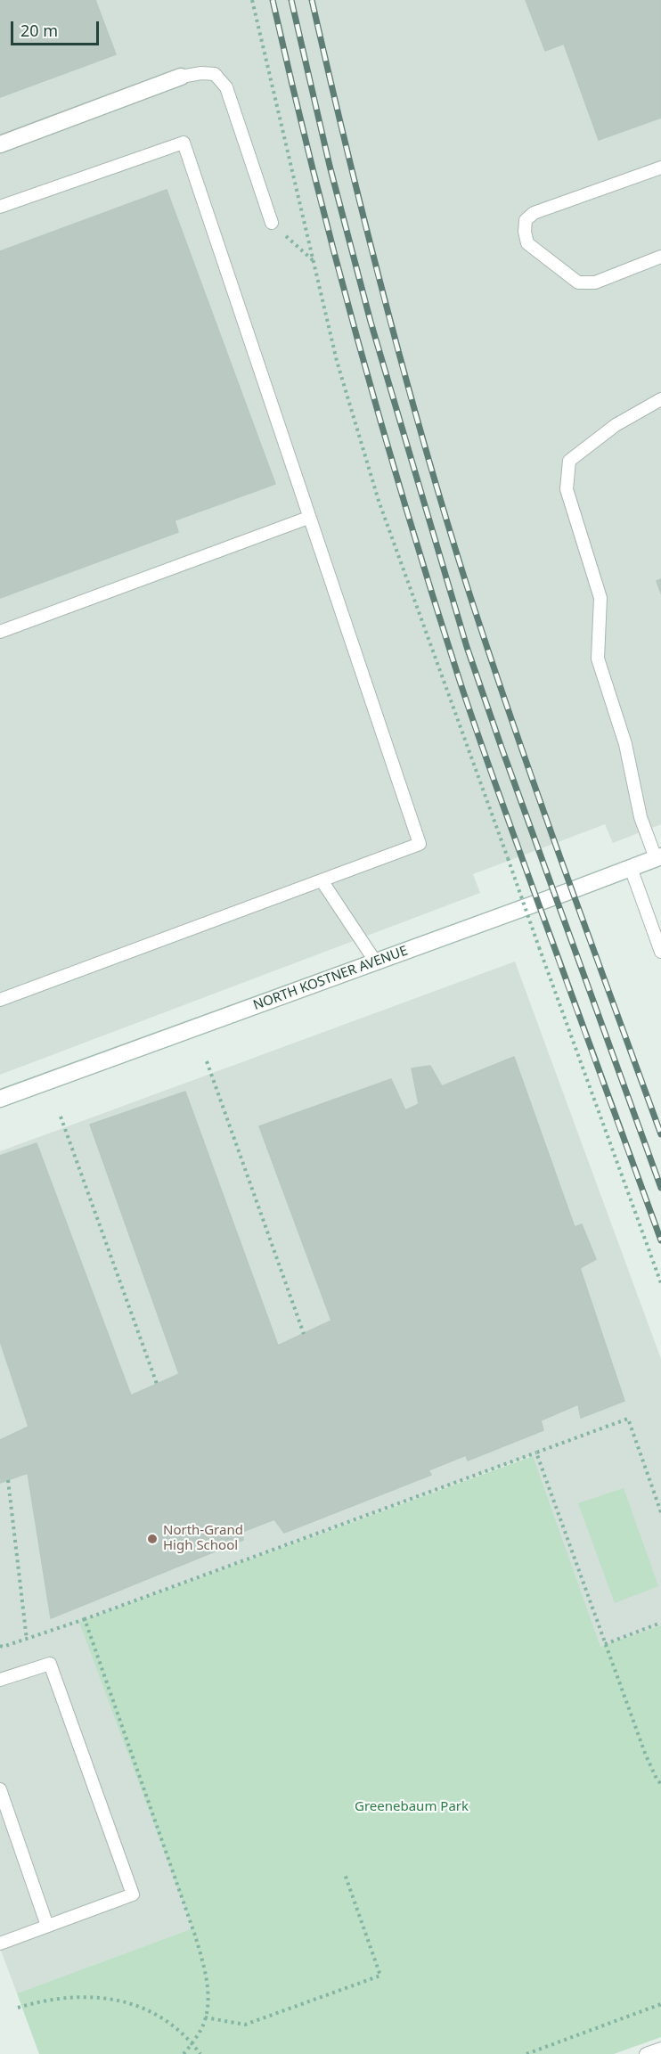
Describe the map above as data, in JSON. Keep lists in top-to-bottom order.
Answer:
{
  "streets": {
    "street": ["NORTH KOSTNER AVENUE"]
  },
  "parks": ["Greenebaum Park"],
  "places": ["North-Grand High School"],
  "scale_bar": "20 m"
}
